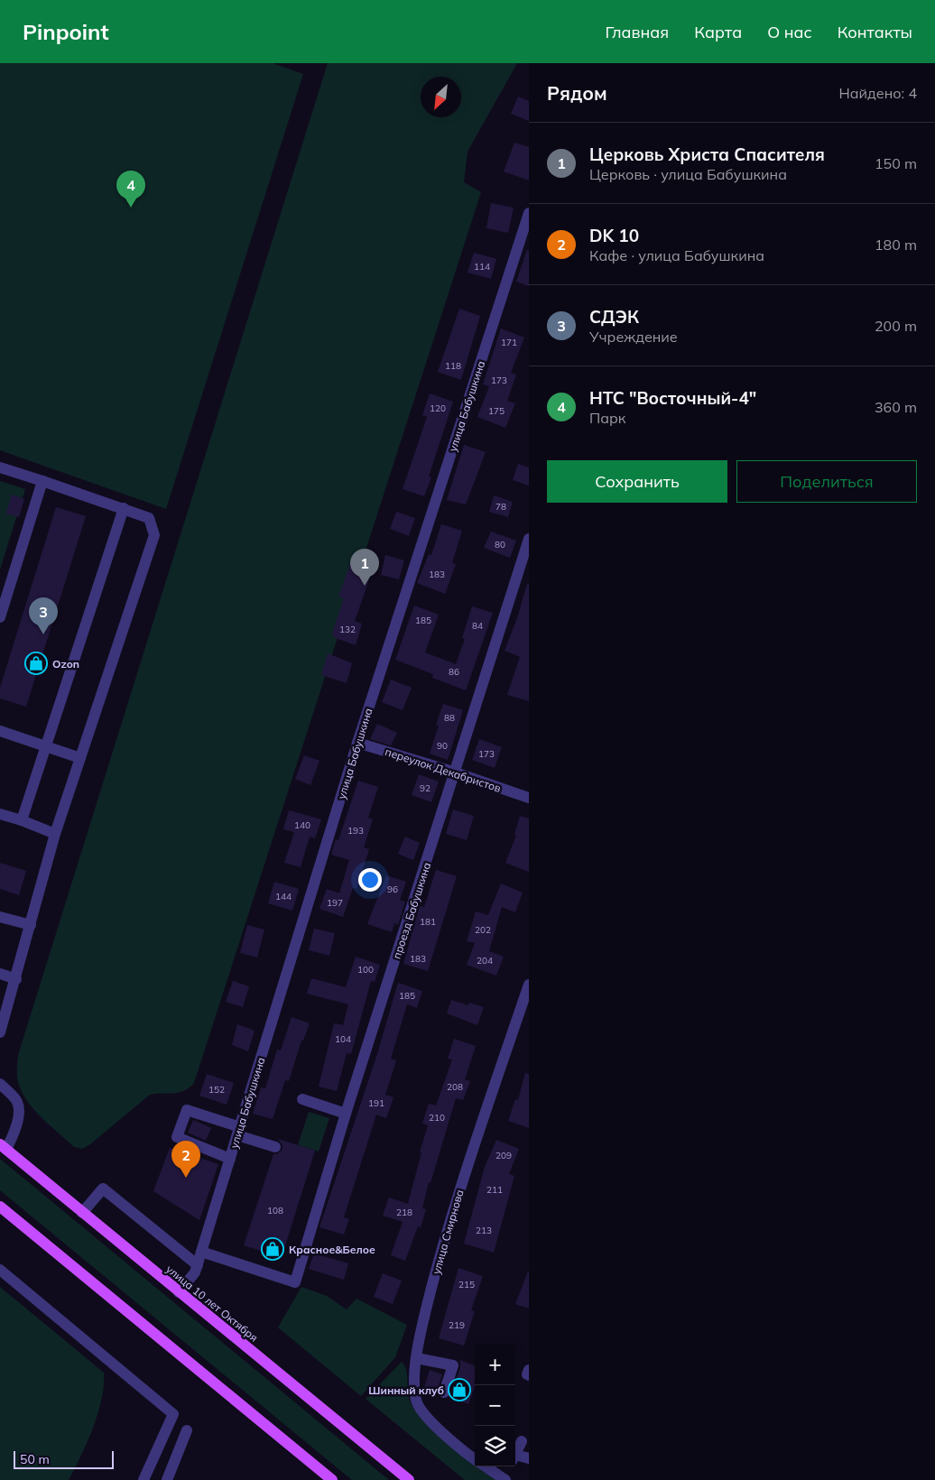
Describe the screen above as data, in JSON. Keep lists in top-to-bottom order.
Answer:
{
  "streets": {
    "main road": ["улица 10 лет Октября"],
    "street": [
      "улица Бабушкина",
      "переулок Декабристов",
      "проезд Бабушкина",
      "улица Смирнова"
    ]
  },
  "crossings": [
    ["улица Бабушкина", "переулок Декабристов"],
    ["улица Бабушкина", "проезд Бабушкина"],
    ["улица Бабушкина", "улица 10 лет Октября"],
    ["переулок Декабристов", "проезд Бабушкина"]
  ],
  "places": {
    "shop": ["Ozon", "Красное&Белое", "Шинный клуб"]
  },
  "house_numbers": [
    "114",
    "171",
    "118",
    "173",
    "120",
    "175",
    "78",
    "80",
    "183",
    "185",
    "84",
    "132",
    "86",
    "88",
    "90",
    "173",
    "92",
    "140",
    "193",
    "96",
    "144",
    "197",
    "181",
    "202",
    "183",
    "204",
    "100",
    "185",
    "104",
    "208",
    "152",
    "191",
    "210",
    "209",
    "211",
    "108",
    "218",
    "213",
    "215",
    "219"
  ],
  "scale_bar": "50 m",
  "north": "bottom left",
  "page": {
    "header": "Pinpoint",
    "nav": [
      "Главная",
      "Карта",
      "О нас",
      "Контакты"
    ],
    "heading": ["Рядом", "Найдено: 4"],
    "list": [
      {
        "mark": "1",
        "name": "Церковь Христа Спасителя",
        "note": "Церковь · улица Бабушкина",
        "value": "150 m"
      },
      {
        "mark": "2",
        "name": "DK 10",
        "note": "Кафе · улица Бабушкина",
        "value": "180 m"
      },
      {
        "mark": "3",
        "name": "СДЭК",
        "note": "Учреждение",
        "value": "200 m"
      },
      {
        "mark": "4",
        "name": "НТС \"Восточный-4\"",
        "note": "Парк",
        "value": "360 m"
      }
    ],
    "pins": [
      "4",
      "1",
      "3",
      "2"
    ],
    "buttons": ["Сохранить", "Поделиться"],
    "map_buttons": ["+", "−"],
    "scale": "50 m"
  }
}
